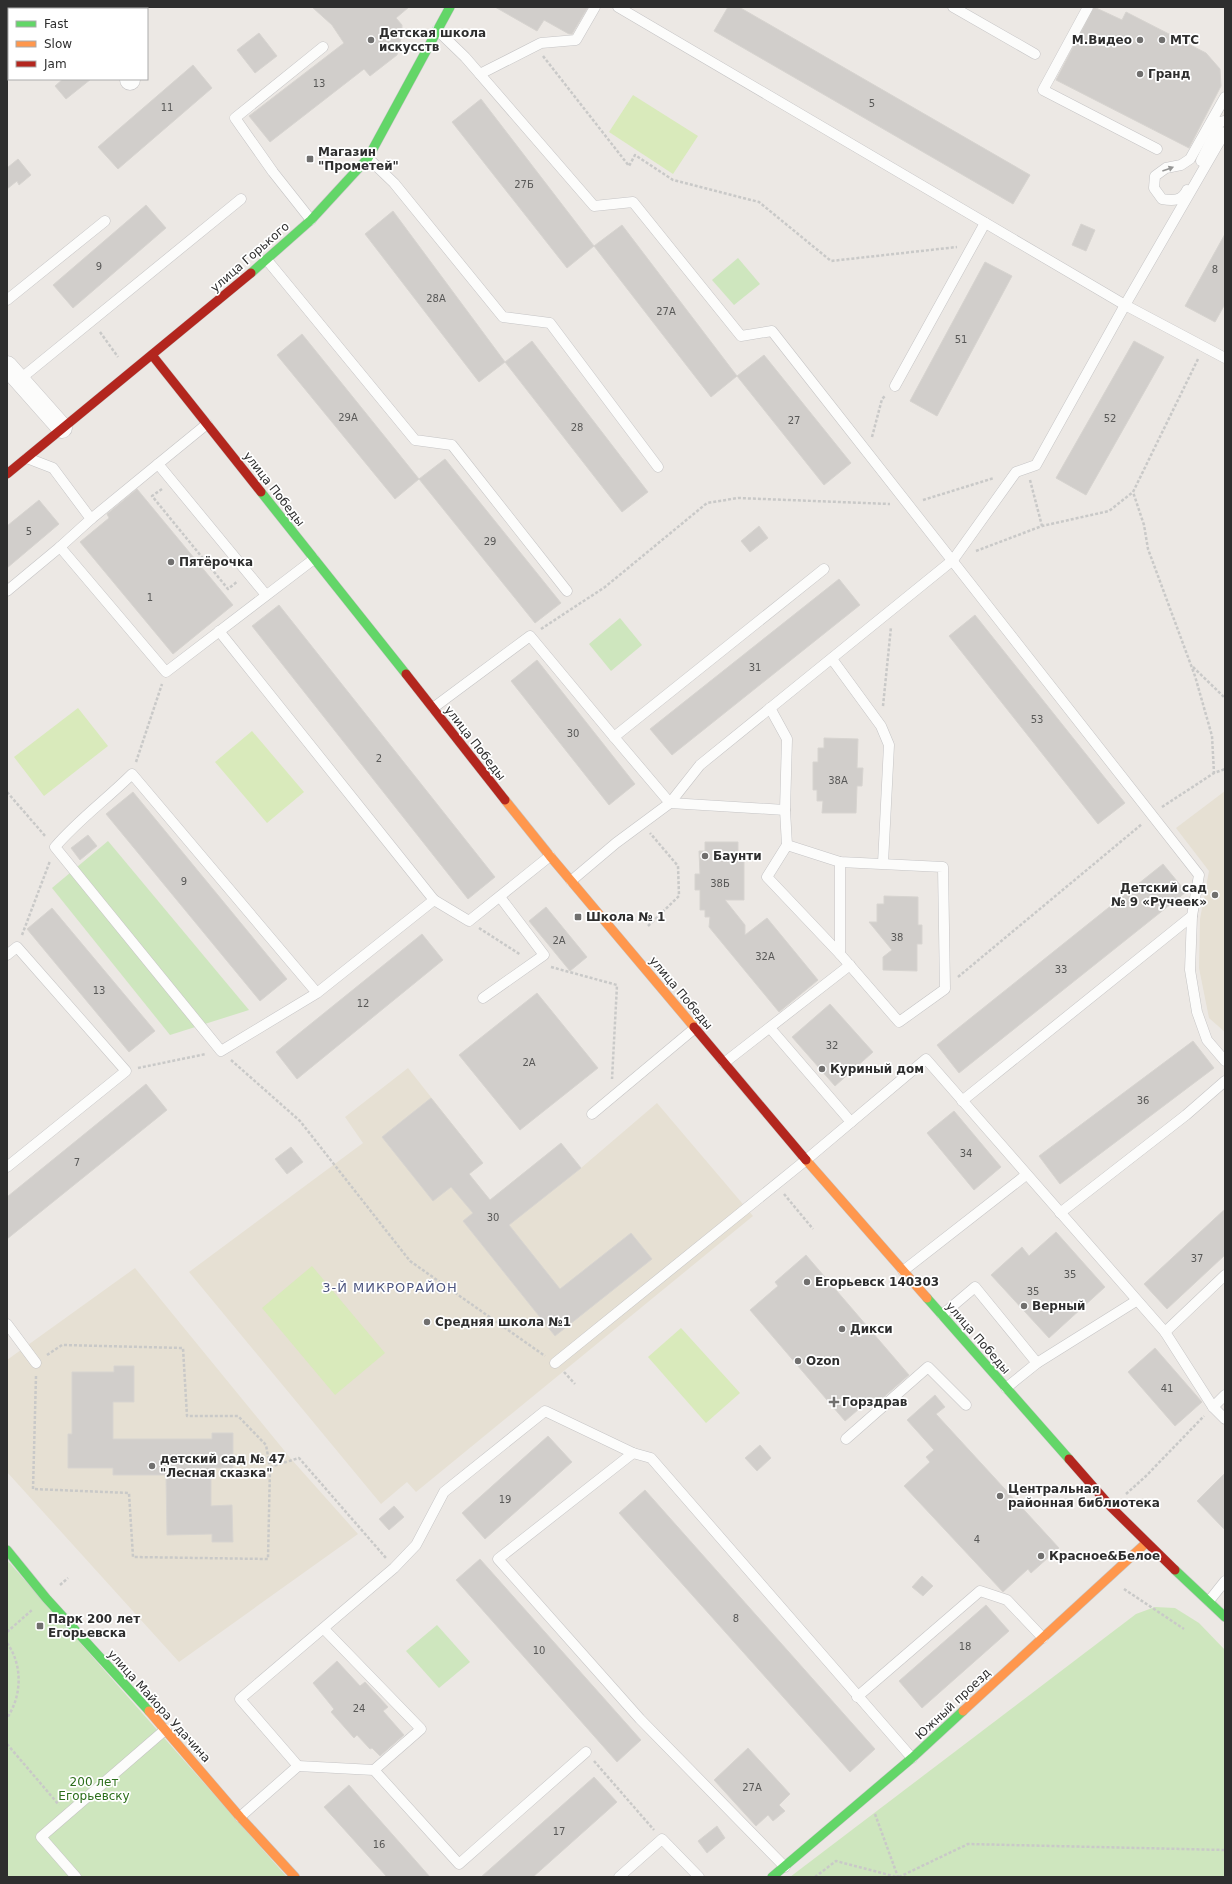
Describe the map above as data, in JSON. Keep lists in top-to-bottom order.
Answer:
{
  "streets": {
    "street": [
      "улица Горького",
      "улица Победы",
      "Южный проезд",
      "улица Майора Удачина"
    ]
  },
  "crossings": [
    ["улица Горького", "улица Победы"],
    ["улица Победы", "Южный проезд"]
  ],
  "districts": ["3-Й МИКРОРАЙОН"],
  "parks": ["200 лет Егорьевску"],
  "places": {
    "other": [
      "Детская школа искусств",
      "М.Видео",
      "МТС",
      "Гранд",
      "Пятёрочка",
      "Баунти",
      "Детский сад № 9 «Ручеек»",
      "Куриный дом",
      "Егорьевск 140303",
      "Верный",
      "Средняя школа №1",
      "Дикси",
      "Ozon",
      "детский сад № 47 \"Лесная сказка\"",
      "Центральная районная библиотека",
      "Красное&Белое"
    ],
    "transit": ["Магазин \"Прометей\"", "Школа № 1", "Парк 200 лет Егорьевска"],
    "health": ["Горздрав"]
  },
  "house_numbers": [
    "13",
    "5",
    "11",
    "27Б",
    "9",
    "8",
    "28А",
    "27А",
    "51",
    "29А",
    "52",
    "27",
    "28",
    "5",
    "29",
    "1",
    "31",
    "53",
    "30",
    "2",
    "38А",
    "9",
    "38Б",
    "38",
    "2А",
    "32А",
    "33",
    "13",
    "12",
    "32",
    "2А",
    "36",
    "34",
    "7",
    "30",
    "37",
    "35",
    "35",
    "41",
    "19",
    "4",
    "8",
    "18",
    "10",
    "24",
    "27А",
    "17",
    "16"
  ],
  "legend": ["Fast", "Slow", "Jam"]
}
